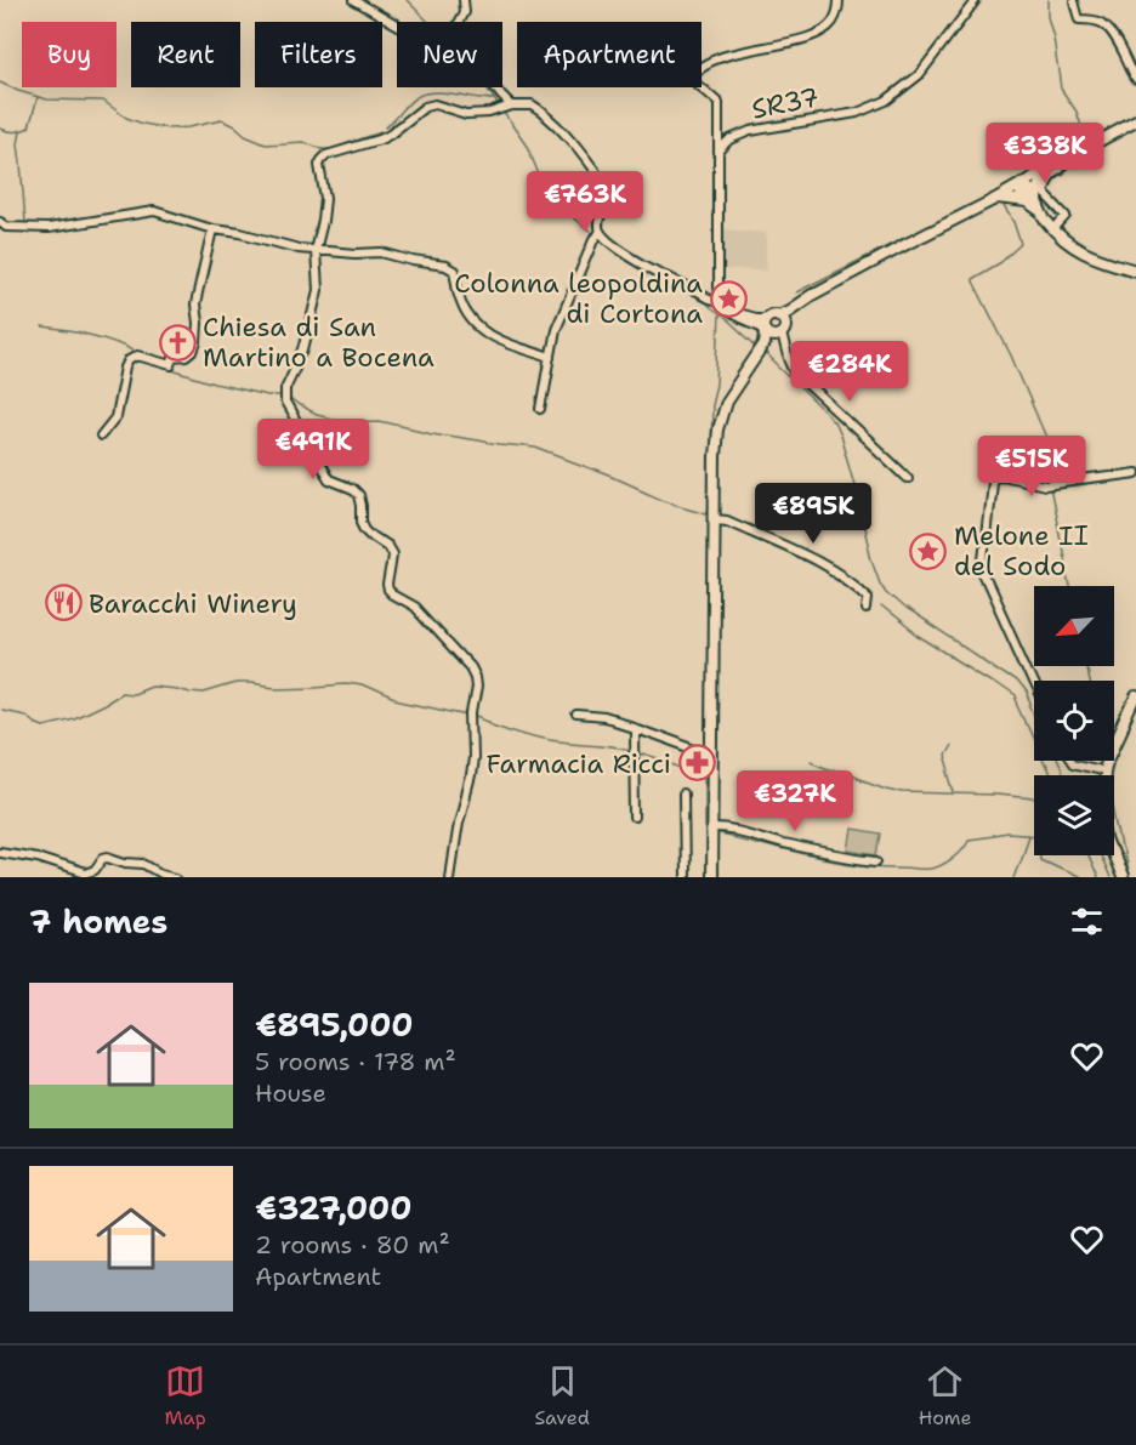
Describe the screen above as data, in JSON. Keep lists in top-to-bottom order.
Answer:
{
  "streets": {
    "street": ["SR37"]
  },
  "places": {
    "place": ["Colonna leopoldina di Cortona", "Melone II del Sodo"],
    "church": ["Chiesa di San Martino a Bocena"],
    "restaurant": ["Baracchi Winery"],
    "pharmacy": ["Farmacia Ricci"]
  },
  "north": "bottom left",
  "page": {
    "chip": [
      "Buy",
      "Rent",
      "Filters",
      "New",
      "Apartment"
    ],
    "price": [
      "€338K",
      "€763K",
      "€284K",
      "€491K",
      "€515K",
      "€895K",
      "€327K"
    ],
    "heading": "7 homes",
    "list": [
      {
        "name": "€895,000",
        "note": "5 rooms · 178 m² · House"
      },
      {
        "name": "€327,000",
        "note": "2 rooms · 80 m² · Apartment"
      }
    ],
    "tabs": ["Map", "Saved", "Home"]
  }
}
